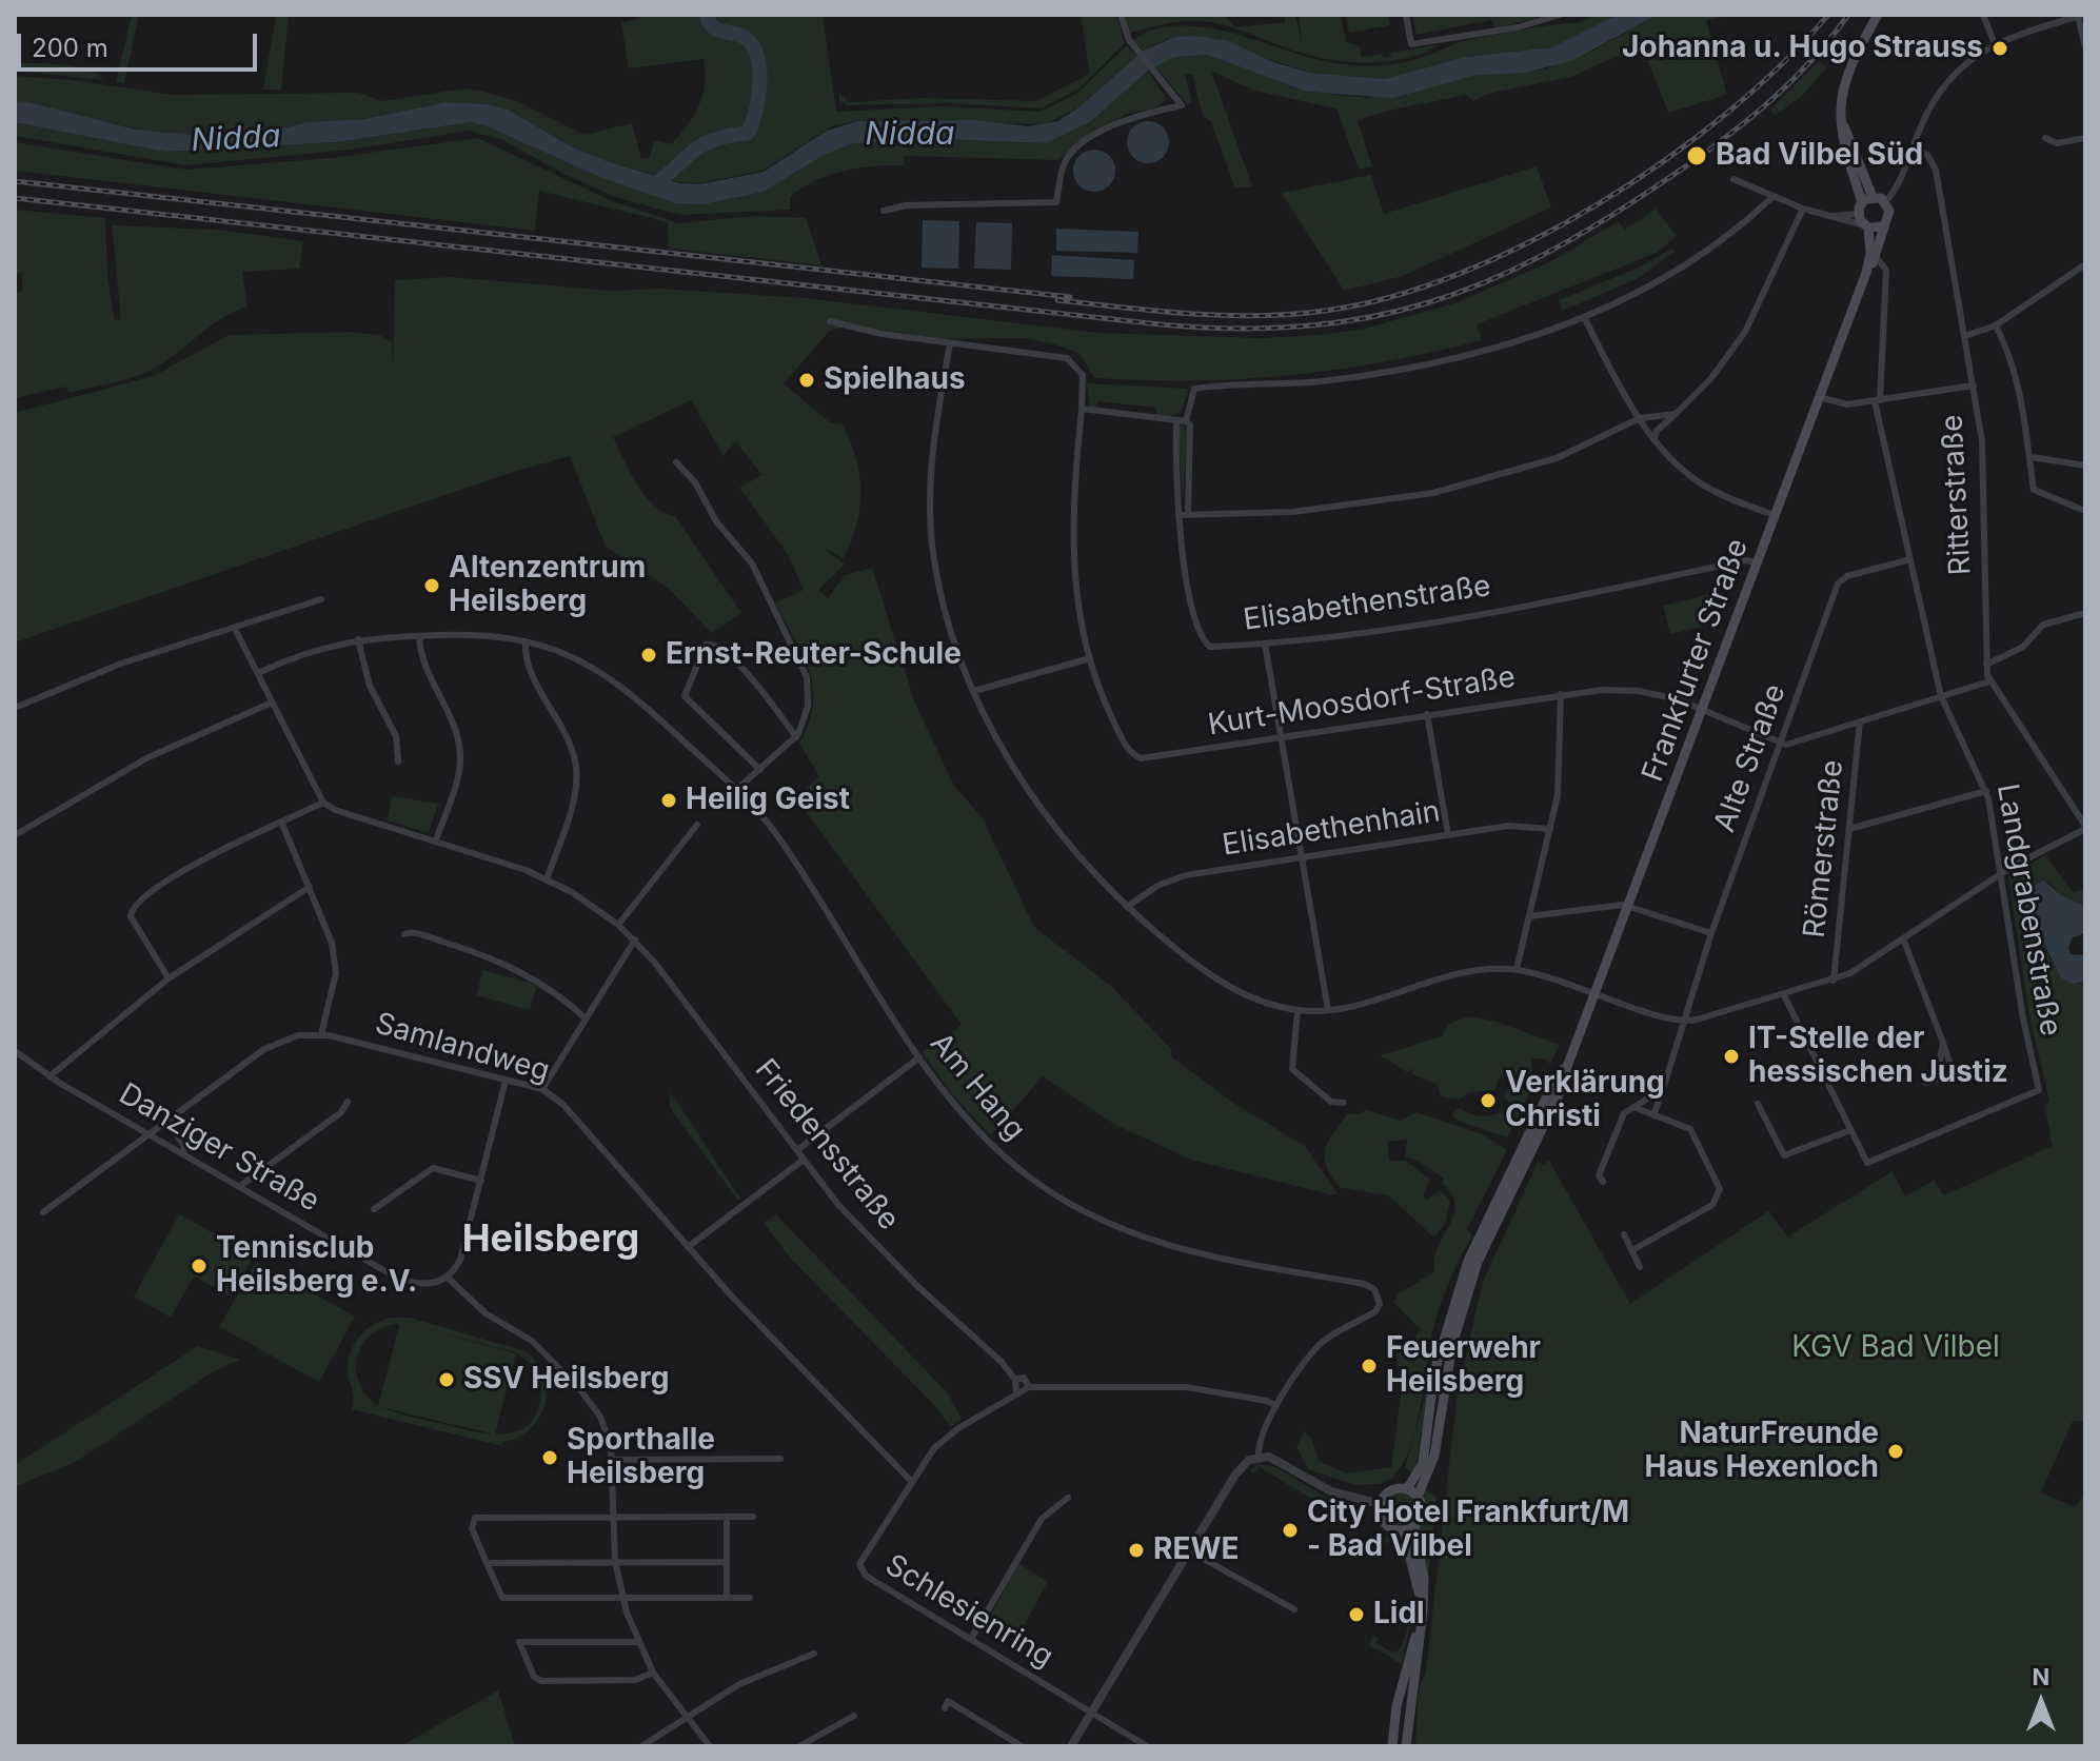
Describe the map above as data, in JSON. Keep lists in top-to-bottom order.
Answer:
{
  "streets": {
    "main road": ["Frankfurter Straße"],
    "street": [
      "Ritterstraße",
      "Elisabethenstraße",
      "Kurt-Moosdorf-Straße",
      "Alte Straße",
      "Elisabethenhain",
      "Römerstraße",
      "Landgrabenstraße",
      "Samlandweg",
      "Am Hang",
      "Friedensstraße",
      "Danziger Straße",
      "Schlesienring"
    ]
  },
  "crossings": [
    ["Ritterstraße", "Frankfurter Straße"],
    ["Elisabethenstraße", "Frankfurter Straße"],
    ["Frankfurter Straße", "Kurt-Moosdorf-Straße"],
    ["Frankfurter Straße", "Landgrabenstraße"],
    ["Kurt-Moosdorf-Straße", "Alte Straße"],
    ["Alte Straße", "Landgrabenstraße"],
    ["Samlandweg", "Danziger Straße"],
    ["Samlandweg", "Schlesienring"],
    ["Am Hang", "Schlesienring"],
    ["Friedensstraße", "Schlesienring"]
  ],
  "districts": ["Heilsberg"],
  "water": ["Nidda"],
  "parks": ["KGV Bad Vilbel"],
  "places": [
    "Johanna u. Hugo Strauss",
    "Bad Vilbel Süd",
    "Spielhaus",
    "Altenzentrum Heilsberg",
    "Ernst-Reuter-Schule",
    "Heilig Geist",
    "IT-Stelle der hessischen Justiz",
    "Verklärung Christi",
    "Tennisclub Heilsberg e.V.",
    "Feuerwehr Heilsberg",
    "SSV Heilsberg",
    "NaturFreunde Haus Hexenloch",
    "Sporthalle Heilsberg",
    "City Hotel Frankfurt/M - Bad Vilbel",
    "REWE",
    "Lidl"
  ],
  "scale_bar": "200 m",
  "north": "top"
}
